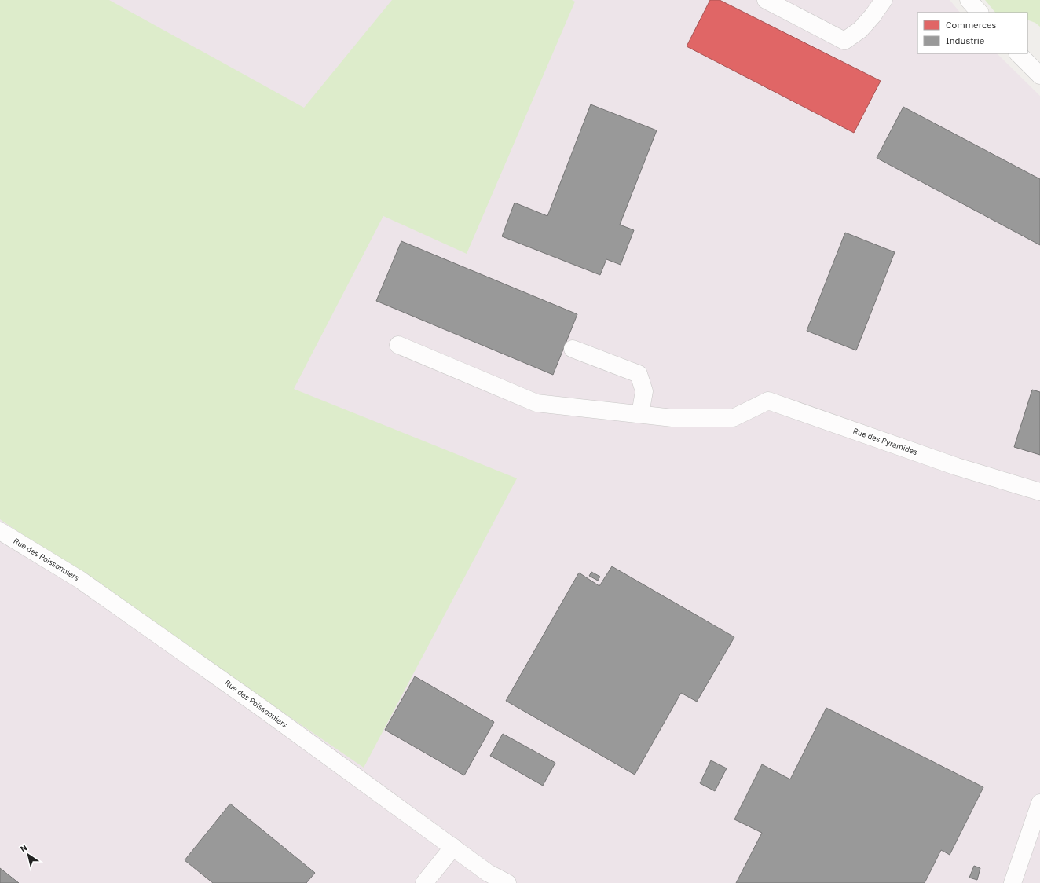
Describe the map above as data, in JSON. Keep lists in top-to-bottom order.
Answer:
{
  "streets": {
    "street": ["Rue des Pyramides", "Rue des Poissonniers"]
  },
  "legend": ["Commerces", "Industrie"],
  "north": "top left"
}
